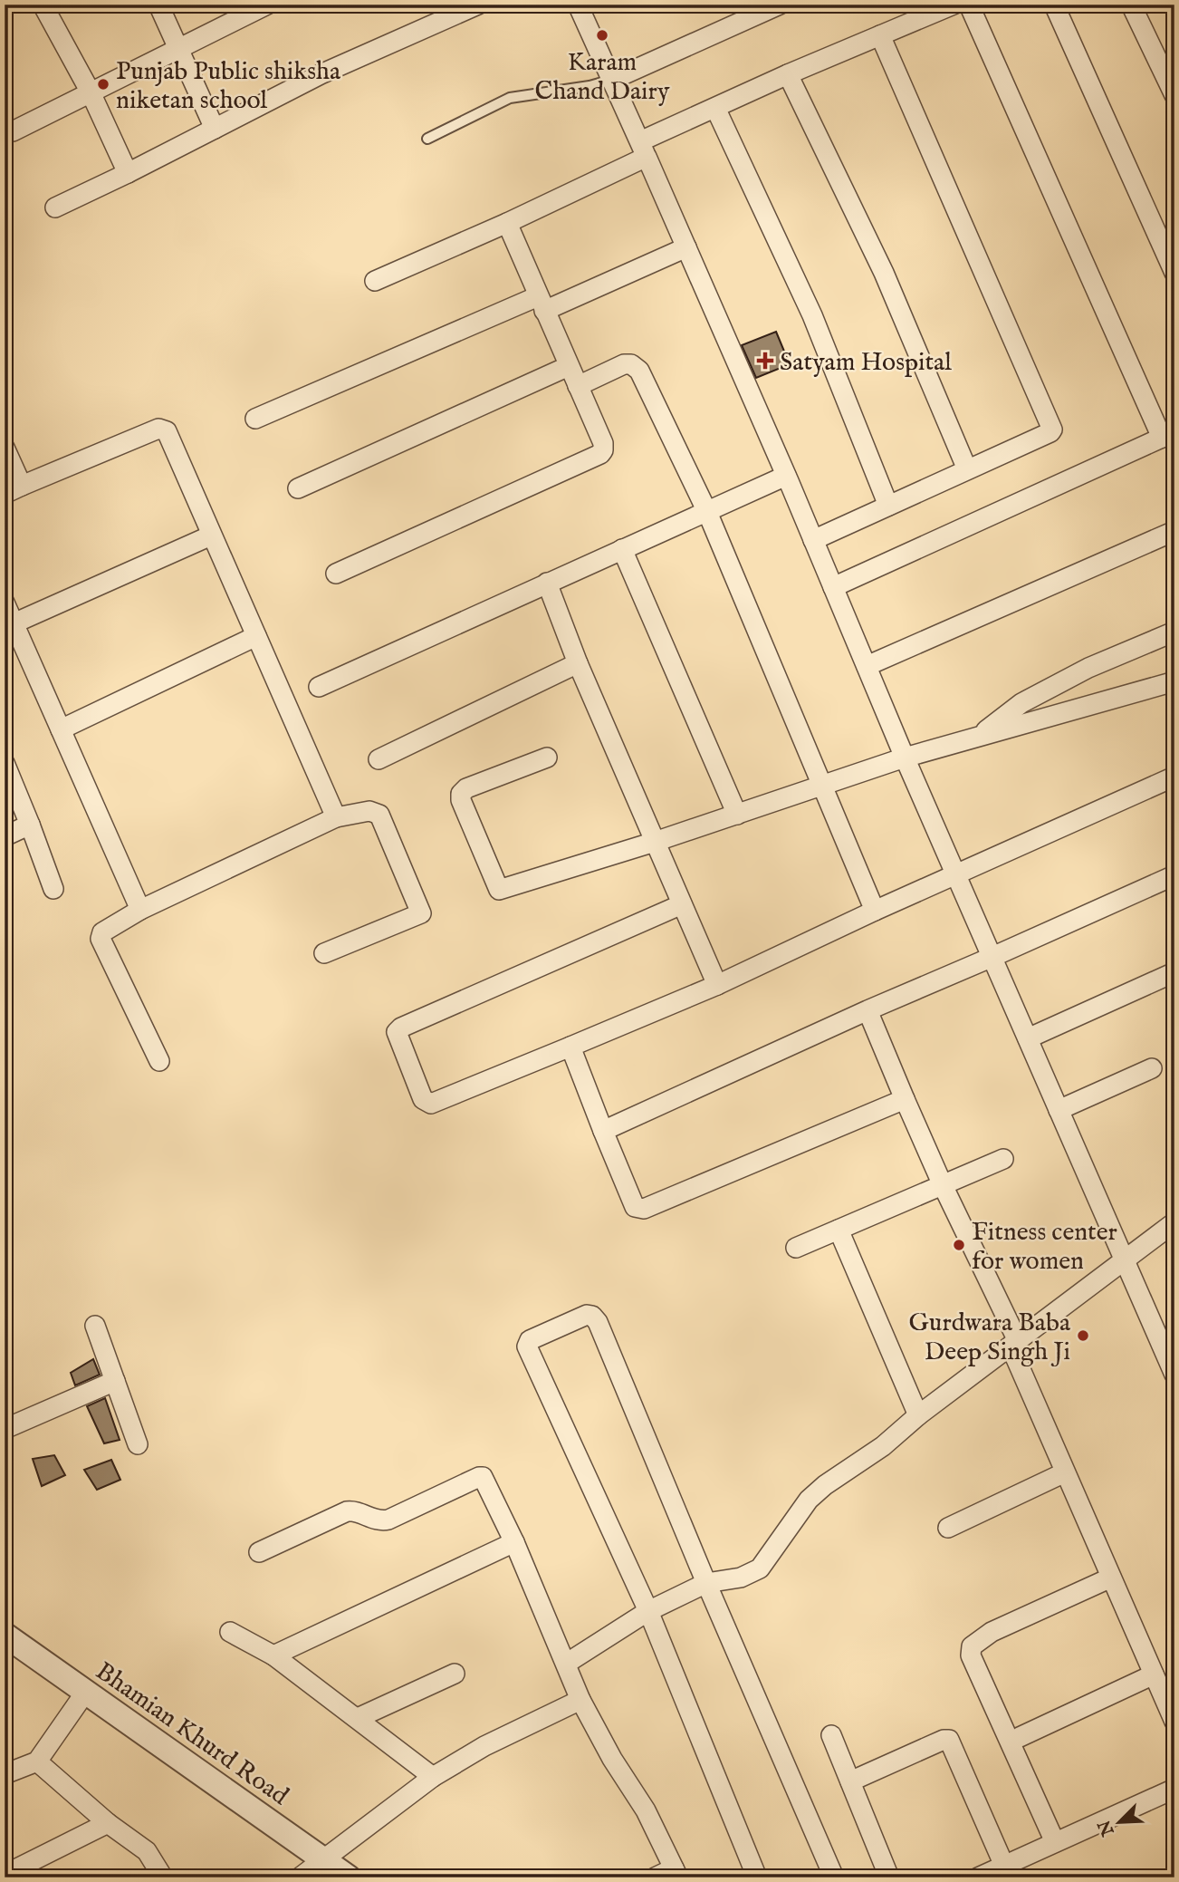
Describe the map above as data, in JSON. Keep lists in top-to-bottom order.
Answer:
{
  "streets": {
    "street": ["Bhamian Khurd Road"]
  },
  "places": {
    "other": [
      "Karam Chand Dairy",
      "Punjab Public shiksha niketan school",
      "Fitness center for women",
      "Gurdwara Baba Deep Singh Ji"
    ],
    "health": ["Satyam Hospital"]
  },
  "north": "bottom left"
}
